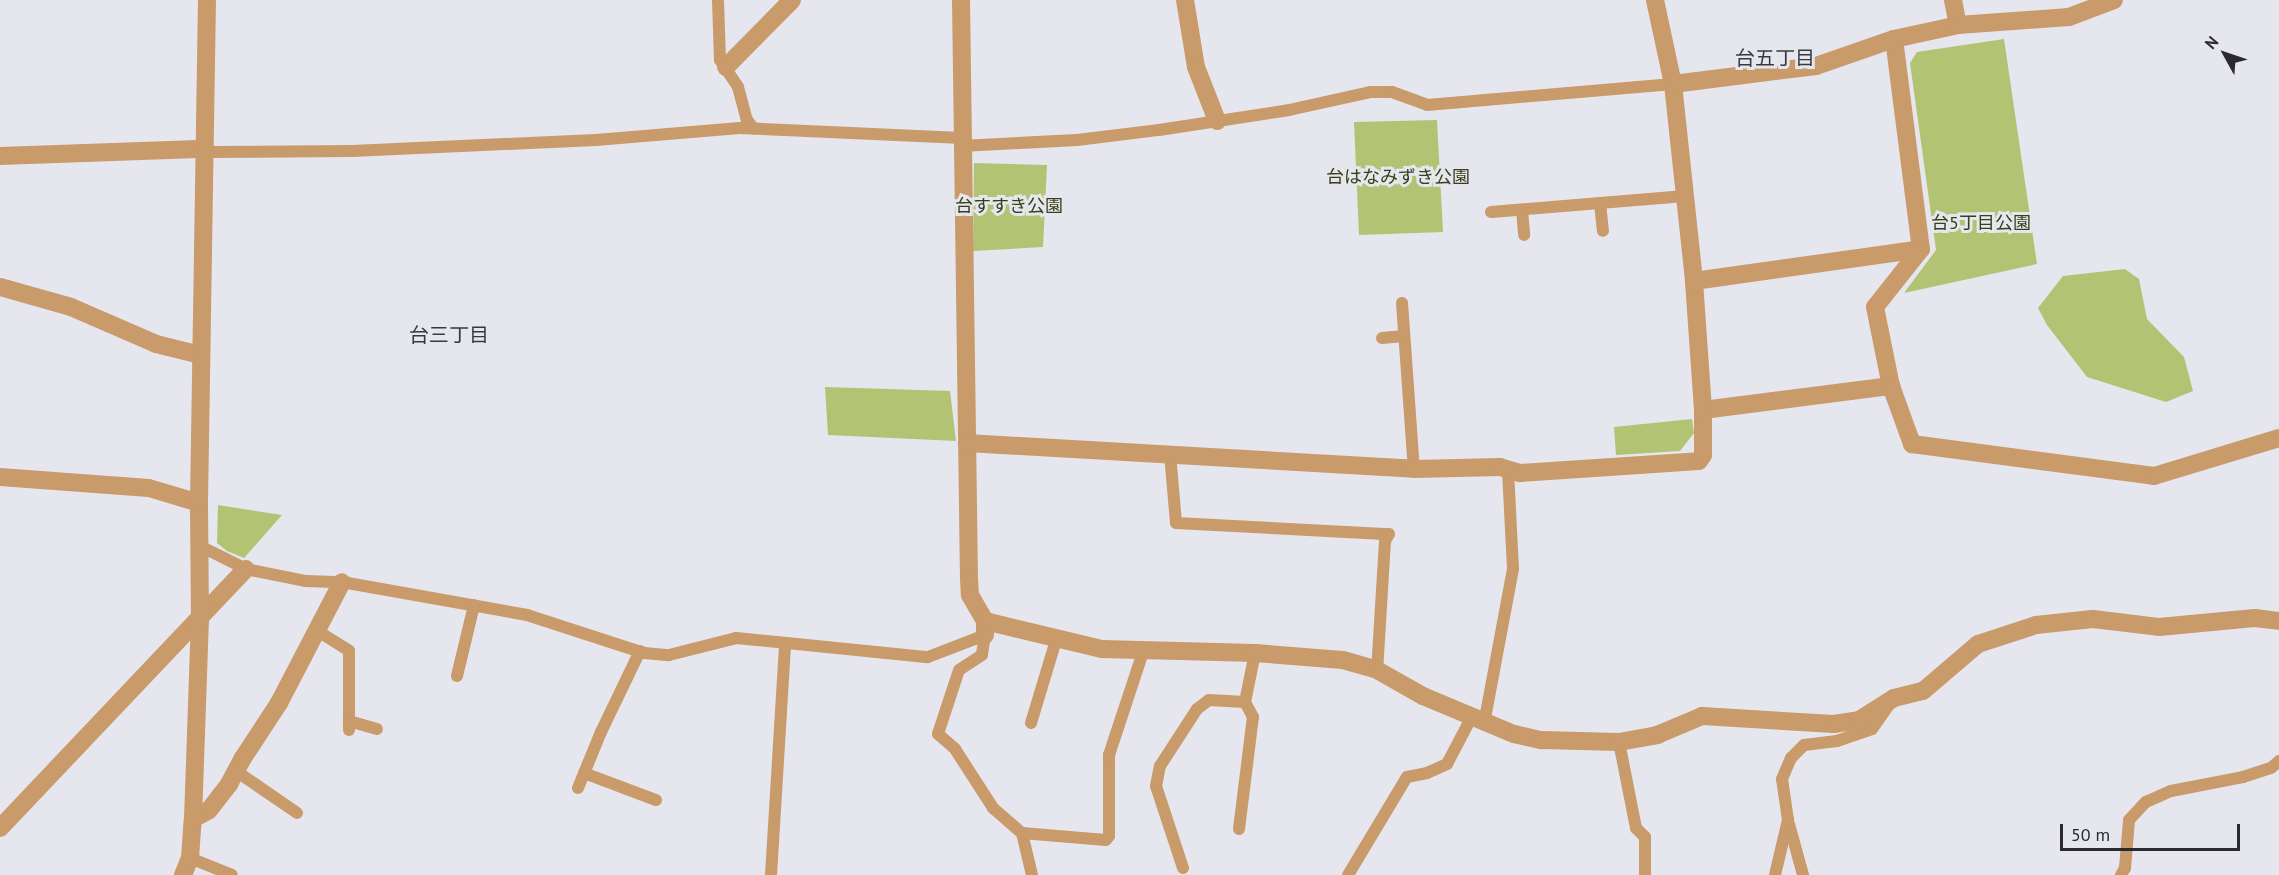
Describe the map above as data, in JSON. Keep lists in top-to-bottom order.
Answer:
{
  "districts": ["台五丁目", "台三丁目"],
  "parks": ["台はなみずき公園", "台すすき公園", "台5丁目公園"],
  "scale_bar": "50 m",
  "north": "top left"
}
